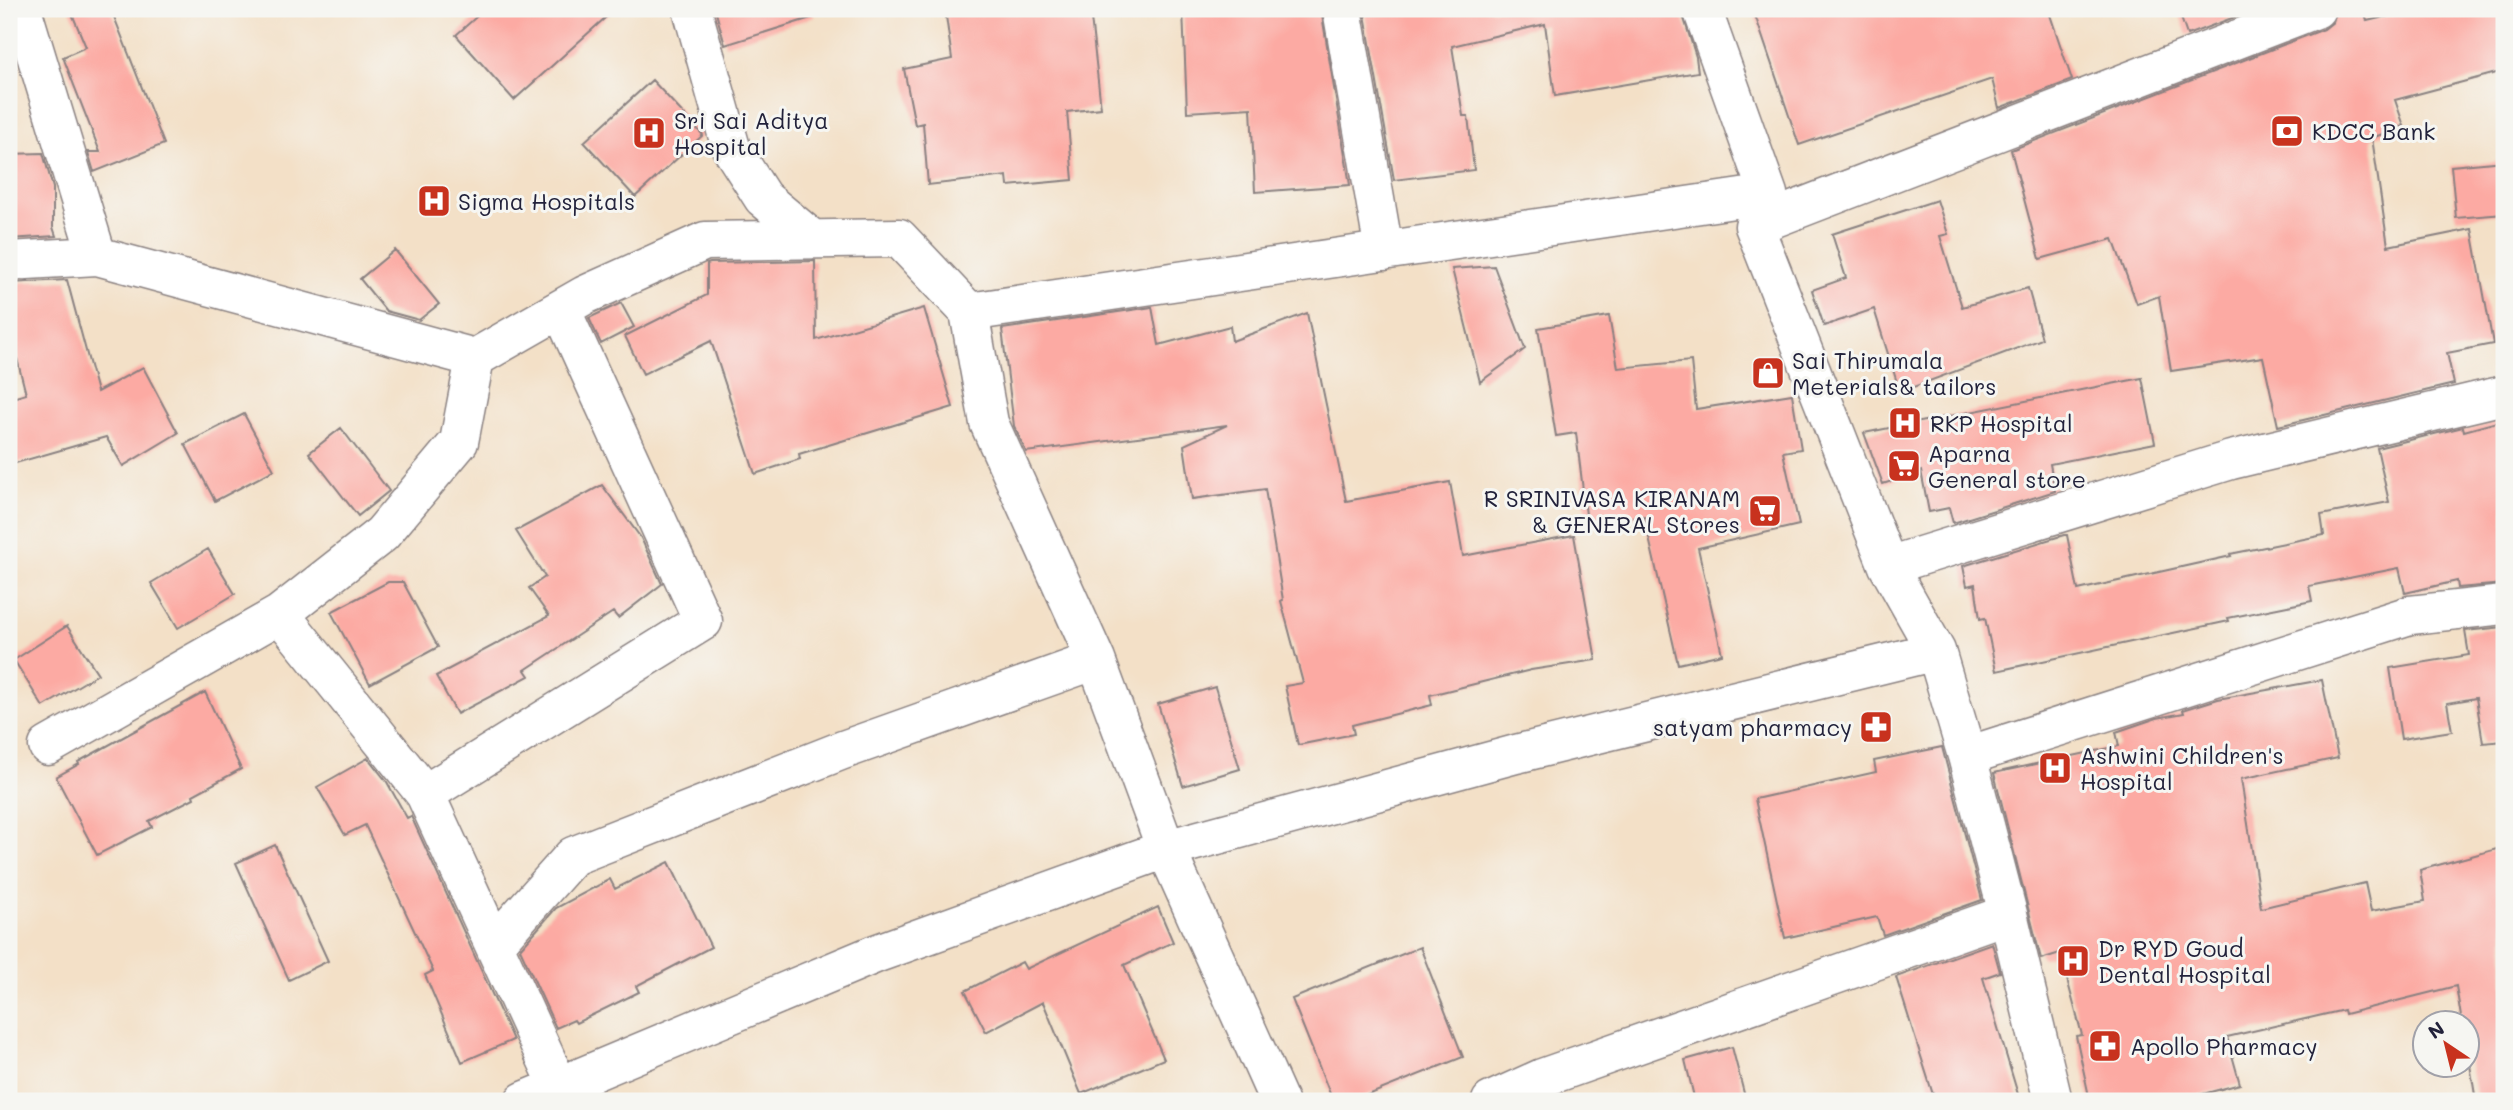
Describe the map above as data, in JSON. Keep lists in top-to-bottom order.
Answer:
{
  "places": {
    "bank": ["KDCC Bank"],
    "hospital": [
      "Sri Sai Aditya Hospital",
      "Sigma Hospitals",
      "RKP Hospital",
      "Ashwini Children's Hospital",
      "Dr RYD Goud Dental Hospital"
    ],
    "shop": ["Sai Thirumala Meterials& tailors"],
    "supermarket": ["Aparna General store", "R SRINIVASA KIRANAM & GENERAL Stores"],
    "pharmacy": ["satyam pharmacy", "Apollo Pharmacy"]
  },
  "north": "top left"
}
